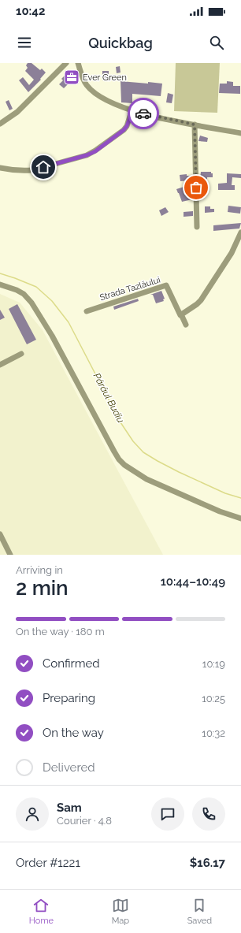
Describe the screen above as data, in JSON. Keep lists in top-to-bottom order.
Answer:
{
  "streets": {
    "street": ["Strada Tazlăului"]
  },
  "water": ["Pârâul Budiu"],
  "places": {
    "office": ["Ever Green"]
  },
  "page": {
    "status": "10:42",
    "header": "Quickbag",
    "heading": ["2 min", "Arriving in", "10:44–10:49"],
    "panel": [
      "Sam",
      "Courier · 4.8",
      "Order #1221",
      "$16.17"
    ],
    "bar": "On the way · 180 m",
    "list": [
      ["Confirmed", "10:19"],
      ["Preparing", "10:25"],
      ["On the way", "10:32"],
      "Delivered"
    ],
    "tabs": ["Home", "Map", "Saved"]
  }
}
